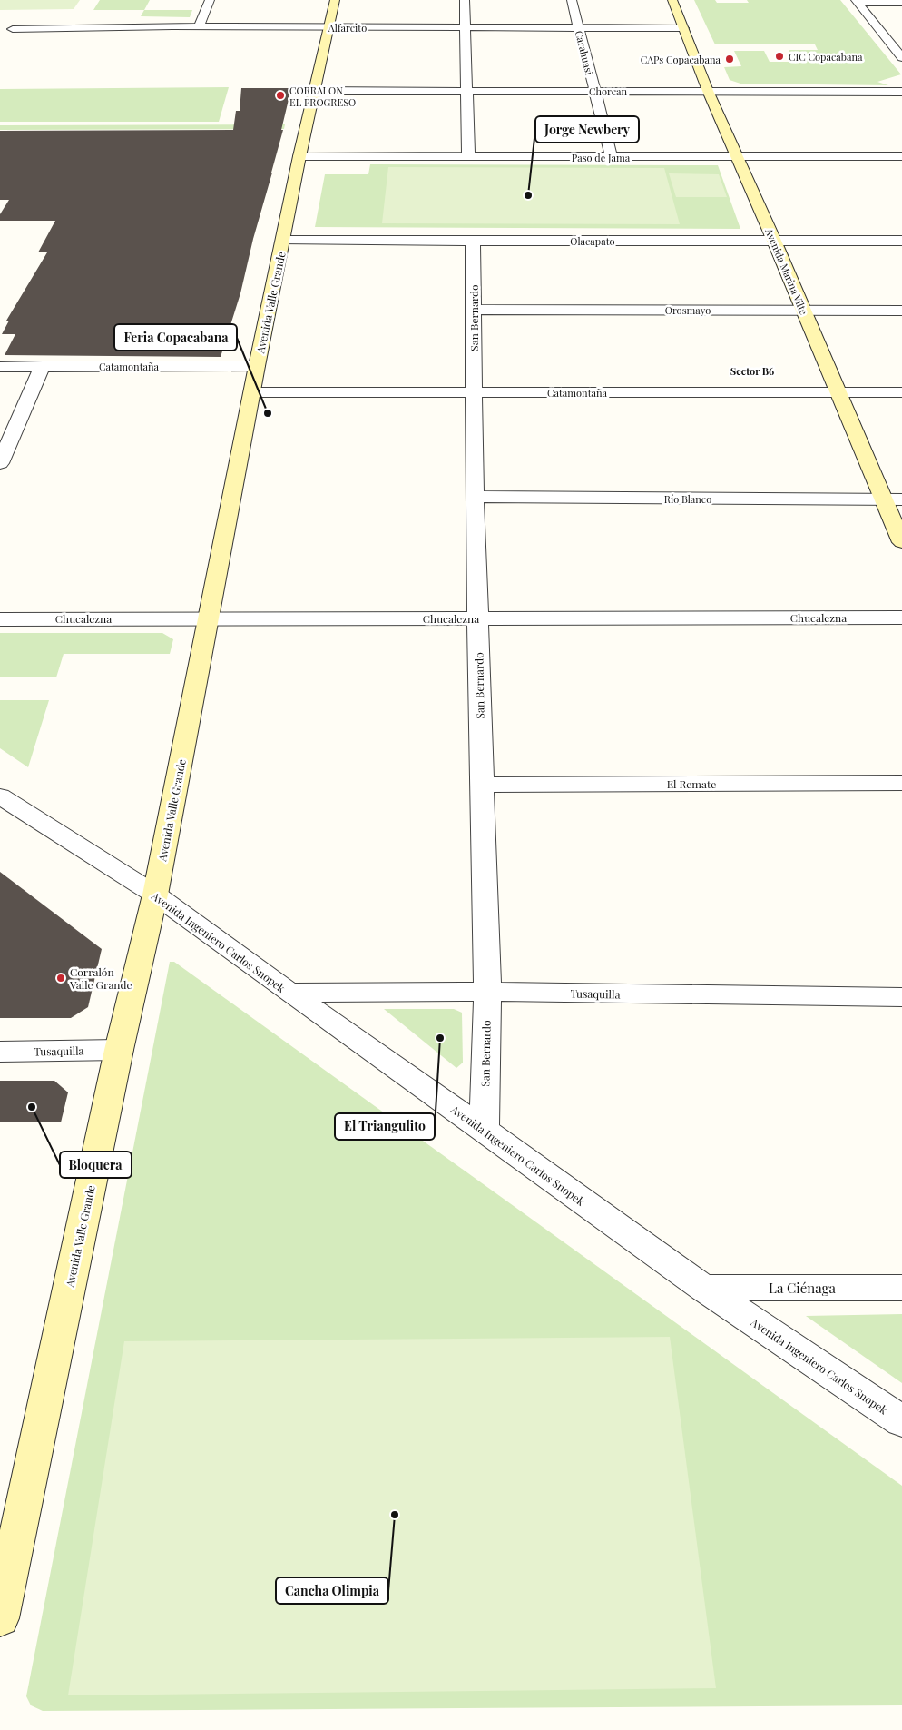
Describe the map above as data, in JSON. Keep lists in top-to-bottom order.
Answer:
{
  "streets": {
    "street": [
      "Alfarcito",
      "Carahuasi",
      "Chorcan",
      "Paso de Jama",
      "Olacapato",
      "Avenida Marina Vilte",
      "Avenida Valle Grande",
      "Orosmayo",
      "San Bernardo",
      "Catamontaña",
      "Río Blanco",
      "Chucalezna",
      "El Remate",
      "Avenida Ingeniero Carlos Snopek",
      "Tusaquilla",
      "La Ciénaga"
    ]
  },
  "crossings": [
    ["Alfarcito", "Carahuasi"],
    ["Alfarcito", "Avenida Marina Vilte"],
    ["Alfarcito", "Avenida Valle Grande"],
    ["Carahuasi", "Chorcan"],
    ["Carahuasi", "Paso de Jama"],
    ["Chorcan", "Avenida Marina Vilte"],
    ["Chorcan", "Avenida Valle Grande"],
    ["Paso de Jama", "Avenida Marina Vilte"],
    ["Paso de Jama", "Avenida Valle Grande"],
    ["Olacapato", "Avenida Marina Vilte"],
    ["Olacapato", "Avenida Valle Grande"],
    ["Olacapato", "San Bernardo"],
    ["Avenida Marina Vilte", "Orosmayo"],
    ["Avenida Marina Vilte", "Catamontaña"],
    ["Avenida Marina Vilte", "Río Blanco"],
    ["Avenida Valle Grande", "Catamontaña"],
    ["Avenida Valle Grande", "Chucalezna"],
    ["Avenida Valle Grande", "Avenida Ingeniero Carlos Snopek"],
    ["Avenida Valle Grande", "Tusaquilla"],
    ["Orosmayo", "San Bernardo"],
    ["San Bernardo", "Catamontaña"],
    ["San Bernardo", "Río Blanco"],
    ["San Bernardo", "Chucalezna"],
    ["San Bernardo", "El Remate"],
    ["San Bernardo", "Avenida Ingeniero Carlos Snopek"],
    ["San Bernardo", "Tusaquilla"],
    ["Avenida Ingeniero Carlos Snopek", "Tusaquilla"],
    ["Avenida Ingeniero Carlos Snopek", "La Ciénaga"]
  ],
  "districts": ["Sector B6"],
  "places": [
    "CIC Copacabana",
    "CAPs Copacabana",
    "CORRALON EL PROGRESO",
    "Jorge Newbery",
    "Feria Copacabana",
    "Corralón Valle Grande",
    "El Triangulito",
    "Bloquera",
    "Cancha Olimpia"
  ]
}
